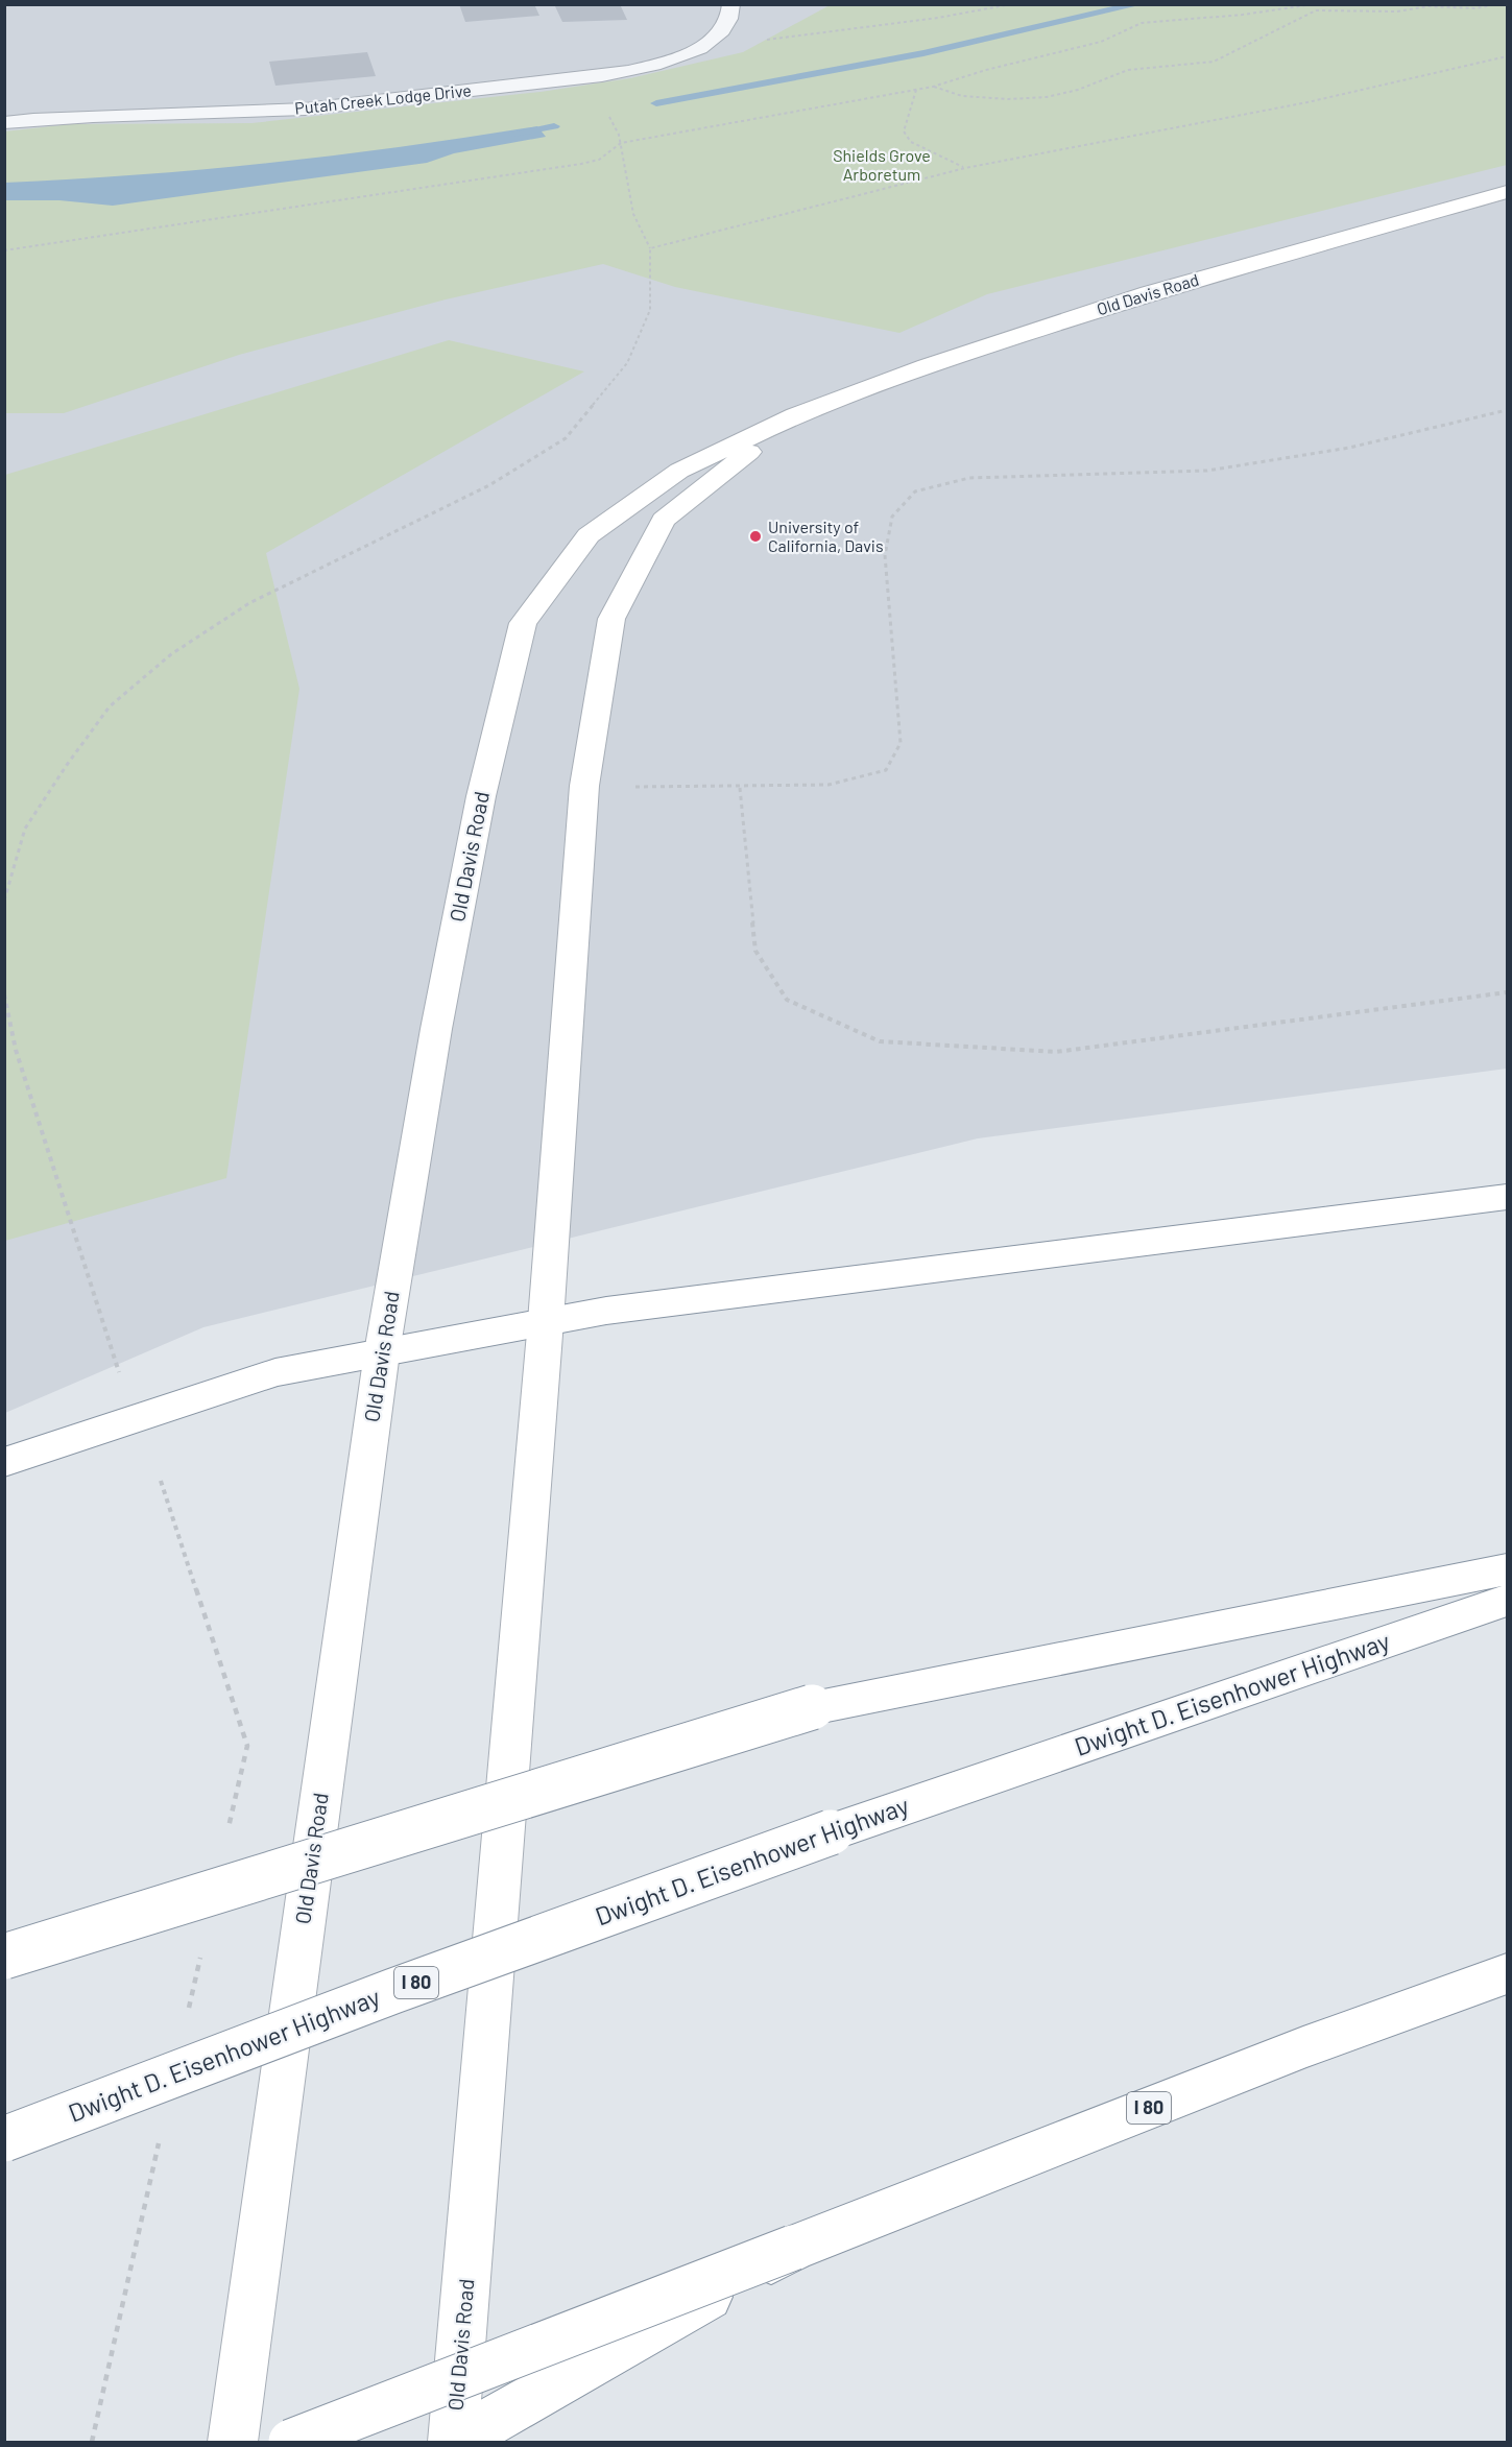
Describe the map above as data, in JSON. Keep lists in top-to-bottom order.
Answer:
{
  "streets": {
    "main road": ["Old Davis Road", "Dwight D. Eisenhower Highway", "I 80"],
    "lane": ["Putah Creek Lodge Drive"]
  },
  "parks": ["Shields Grove Arboretum"],
  "places": ["University of California, Davis"]
}
